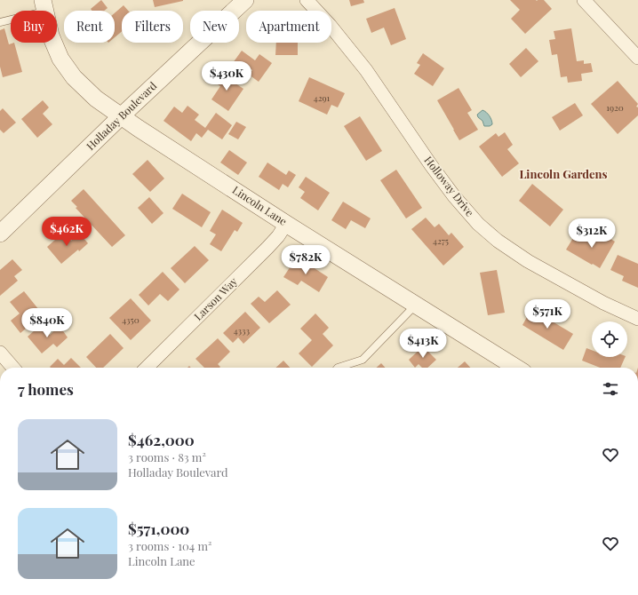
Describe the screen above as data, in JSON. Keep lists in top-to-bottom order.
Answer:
{
  "streets": {
    "street": [
      "Holladay Boulevard",
      "Holloway Drive",
      "Lincoln Lane",
      "Larson Way"
    ]
  },
  "crossings": [
    ["Holladay Boulevard", "Lincoln Lane"],
    ["Lincoln Lane", "Larson Way"]
  ],
  "districts": ["Lincoln Gardens"],
  "house_numbers": [
    "4291",
    "1920",
    "4275",
    "4350",
    "4333"
  ],
  "page": {
    "chip": [
      "Buy",
      "Rent",
      "Filters",
      "New",
      "Apartment"
    ],
    "price": [
      "$430K",
      "$462K",
      "$312K",
      "$782K",
      "$571K",
      "$840K",
      "$413K"
    ],
    "heading": "7 homes",
    "list": [
      {
        "name": "$462,000",
        "note": "3 rooms · 83 m² · Holladay Boulevard"
      },
      {
        "name": "$571,000",
        "note": "3 rooms · 104 m² · Lincoln Lane"
      }
    ]
  }
}
